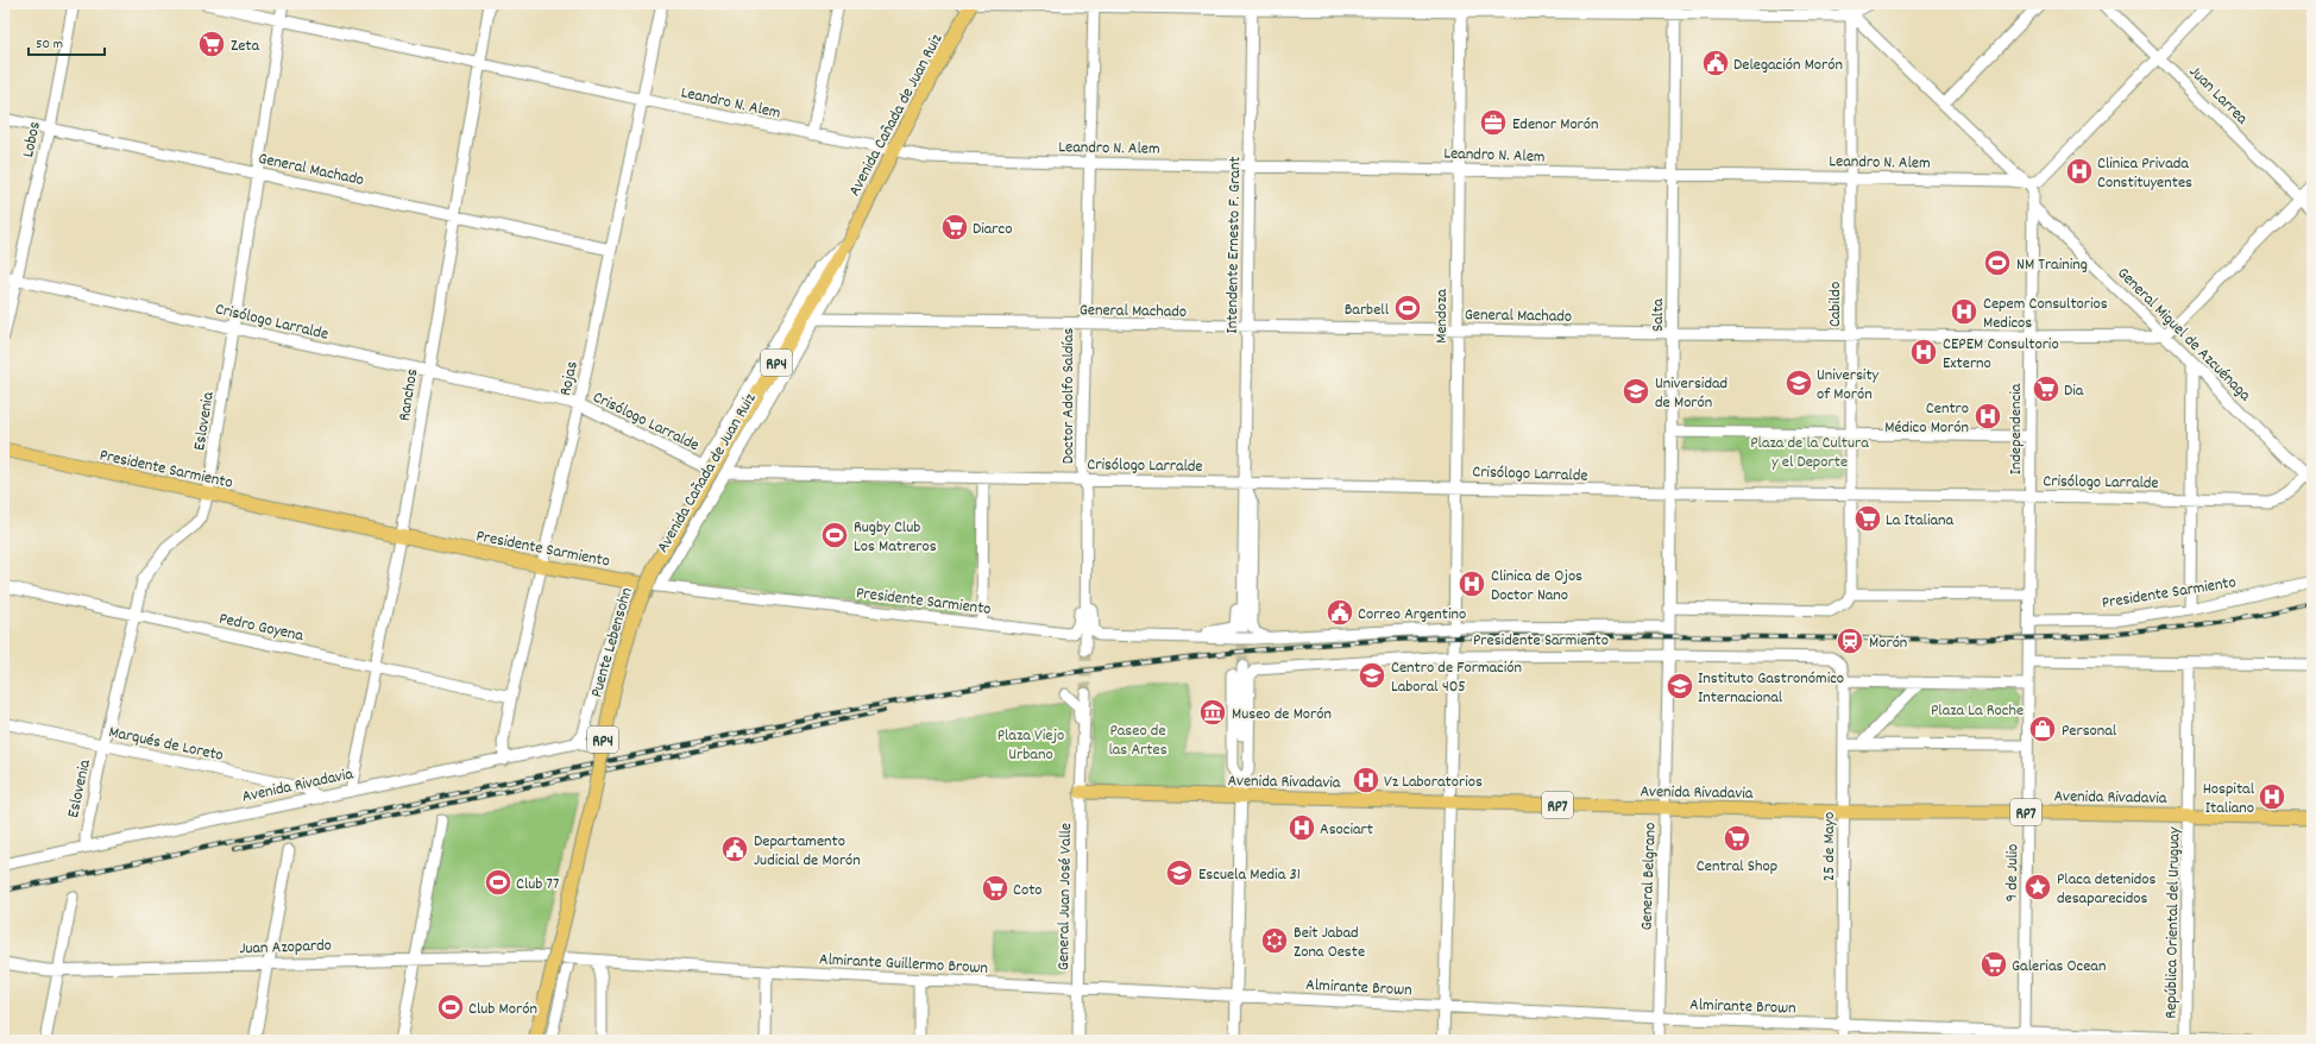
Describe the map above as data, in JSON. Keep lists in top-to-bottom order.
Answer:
{
  "streets": {
    "main road": [
      "Avenida Cañada de Juan Ruiz",
      "RP4",
      "Presidente Sarmiento",
      "Puente Lebensohn",
      "Avenida Rivadavia",
      "RP7"
    ],
    "street": [
      "Juan Larrea",
      "Leandro N. Alem",
      "Lobos",
      "General Machado",
      "Intendente Ernesto F. Grant",
      "Cabildo",
      "Salta",
      "Mendoza",
      "Crisólogo Larralde",
      "General Miguel de Azcuénaga",
      "Rojas",
      "Ranchos",
      "Doctor Adolfo Saldías",
      "Eslovenia",
      "Independencia",
      "Pedro Goyena",
      "Marqués de Loreto",
      "25 de Mayo",
      "9 de Julio",
      "General Belgrano",
      "General Juan José Valle",
      "República Oriental del Uruguay",
      "Juan Azopardo",
      "Almirante Guillermo Brown",
      "Almirante Brown"
    ]
  },
  "crossings": [
    ["Leandro N. Alem", "Avenida Cañada de Juan Ruiz"],
    ["Leandro N. Alem", "Intendente Ernesto F. Grant"],
    ["Leandro N. Alem", "Cabildo"],
    ["Leandro N. Alem", "Salta"],
    ["Leandro N. Alem", "Mendoza"],
    ["Leandro N. Alem", "Rojas"],
    ["Leandro N. Alem", "Ranchos"],
    ["Leandro N. Alem", "Doctor Adolfo Saldías"],
    ["Leandro N. Alem", "Eslovenia"],
    ["Leandro N. Alem", "Independencia"],
    ["Avenida Cañada de Juan Ruiz", "General Machado"],
    ["Avenida Cañada de Juan Ruiz", "Crisólogo Larralde"],
    ["Avenida Cañada de Juan Ruiz", "Presidente Sarmiento"],
    ["Avenida Cañada de Juan Ruiz", "Puente Lebensohn"],
    ["Avenida Cañada de Juan Ruiz", "Avenida Rivadavia"],
    ["Avenida Cañada de Juan Ruiz", "Juan Azopardo"],
    ["Avenida Cañada de Juan Ruiz", "Almirante Guillermo Brown"],
    ["Lobos", "General Machado"],
    ["Lobos", "Crisólogo Larralde"],
    ["General Machado", "Intendente Ernesto F. Grant"],
    ["General Machado", "Cabildo"],
    ["General Machado", "Salta"],
    ["General Machado", "Mendoza"],
    ["General Machado", "General Miguel de Azcuénaga"],
    ["General Machado", "Rojas"],
    ["General Machado", "Ranchos"],
    ["General Machado", "Doctor Adolfo Saldías"],
    ["General Machado", "Eslovenia"],
    ["General Machado", "Independencia"],
    ["Intendente Ernesto F. Grant", "Crisólogo Larralde"],
    ["Intendente Ernesto F. Grant", "Presidente Sarmiento"],
    ["Cabildo", "Crisólogo Larralde"],
    ["Salta", "Crisólogo Larralde"],
    ["Salta", "Presidente Sarmiento"],
    ["Salta", "General Belgrano"],
    ["Mendoza", "Crisólogo Larralde"],
    ["Mendoza", "Presidente Sarmiento"],
    ["Mendoza", "Avenida Rivadavia"],
    ["Mendoza", "Almirante Brown"],
    ["Crisólogo Larralde", "General Miguel de Azcuénaga"],
    ["Crisólogo Larralde", "Rojas"],
    ["Crisólogo Larralde", "Ranchos"],
    ["Crisólogo Larralde", "Doctor Adolfo Saldías"],
    ["Crisólogo Larralde", "Eslovenia"],
    ["Crisólogo Larralde", "Independencia"],
    ["General Miguel de Azcuénaga", "Independencia"],
    ["Rojas", "Presidente Sarmiento"],
    ["Rojas", "Pedro Goyena"],
    ["Rojas", "Avenida Rivadavia"],
    ["Ranchos", "Presidente Sarmiento"],
    ["Ranchos", "Pedro Goyena"],
    ["Ranchos", "Avenida Rivadavia"],
    ["Doctor Adolfo Saldías", "Presidente Sarmiento"],
    ["Eslovenia", "Presidente Sarmiento"],
    ["Eslovenia", "Pedro Goyena"],
    ["Eslovenia", "Marqués de Loreto"],
    ["Eslovenia", "Avenida Rivadavia"],
    ["Independencia", "Presidente Sarmiento"],
    ["Independencia", "9 de Julio"],
    ["Presidente Sarmiento", "25 de Mayo"],
    ["Presidente Sarmiento", "9 de Julio"],
    ["Presidente Sarmiento", "General Belgrano"],
    ["Marqués de Loreto", "Avenida Rivadavia"],
    ["Avenida Rivadavia", "25 de Mayo"],
    ["Avenida Rivadavia", "9 de Julio"],
    ["Avenida Rivadavia", "General Belgrano"],
    ["Avenida Rivadavia", "General Juan José Valle"],
    ["Avenida Rivadavia", "República Oriental del Uruguay"],
    ["25 de Mayo", "Almirante Brown"],
    ["9 de Julio", "Almirante Brown"],
    ["General Belgrano", "Almirante Brown"],
    ["General Juan José Valle", "Almirante Guillermo Brown"],
    ["República Oriental del Uruguay", "Almirante Brown"],
    ["Juan Azopardo", "Almirante Guillermo Brown"],
    ["Almirante Guillermo Brown", "Almirante Brown"]
  ],
  "parks": [
    "Plaza de la Cultura y el Deporte",
    "Plaza La Roche",
    "Paseo de las Artes",
    "Plaza Viejo Urbano"
  ],
  "places": {
    "supermarket": [
      "Zeta",
      "Diarco",
      "Dia",
      "La Italiana",
      "Central Shop",
      "Coto",
      "Galerias Ocean"
    ],
    "public building": ["Delegación Morón", "Correo Argentino", "Departamento Judicial de Morón"],
    "office": ["Edenor Morón"],
    "hospital": [
      "Clinica Privada Constituyentes",
      "Cepem Consultorios Medicos",
      "CEPEM Consultorio Externo",
      "Centro Médico Morón",
      "Clinica de Ojos Doctor Nano",
      "Vz Laboratorios",
      "Hospital Italiano",
      "Asociart"
    ],
    "sports": [
      "NM Training",
      "Barbell",
      "Rugby Club Los Matreros",
      "Club 77",
      "Club Morón"
    ],
    "school or university": [
      "University of Morón",
      "Universidad de Morón",
      "Centro de Formación Laboral 405",
      "Instituto Gastronómico Internacional",
      "Escuela Media 31"
    ],
    "station": ["Morón"],
    "museum": ["Museo de Morón"],
    "shop": ["Personal"],
    "place": ["Placa detenidos desaparecidos"],
    "synagogue": ["Beit Jabad Zona Oeste"]
  },
  "scale_bar": "50 m"
}
